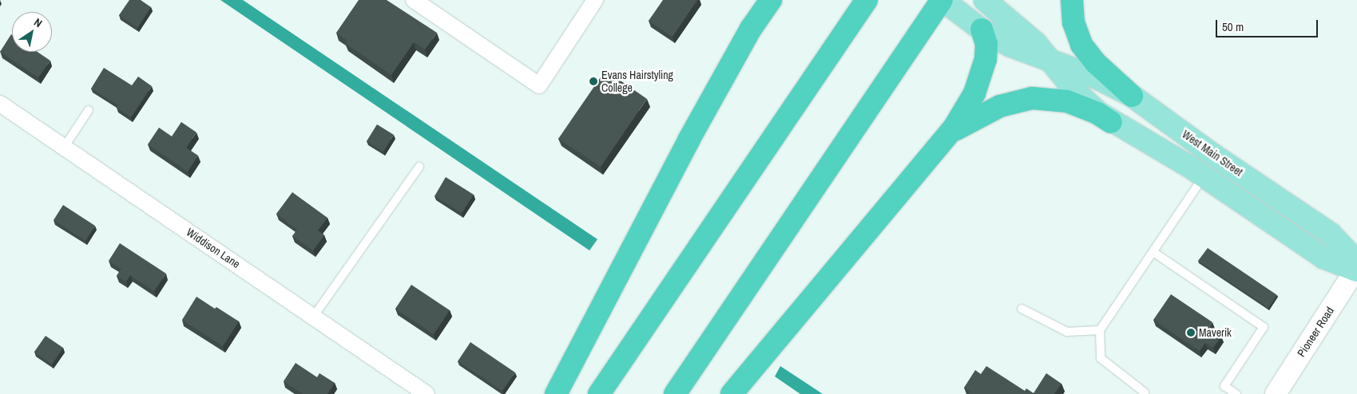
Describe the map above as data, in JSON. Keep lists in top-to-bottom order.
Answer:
{
  "streets": {
    "main road": ["West Main Street"],
    "street": ["Widdison Lane", "Pioneer Road"]
  },
  "crossings": [
    ["West Main Street", "Pioneer Road"]
  ],
  "places": ["Evans Hairstyling College", "Maverik"],
  "scale_bar": "50 m",
  "north": "top right"
}
